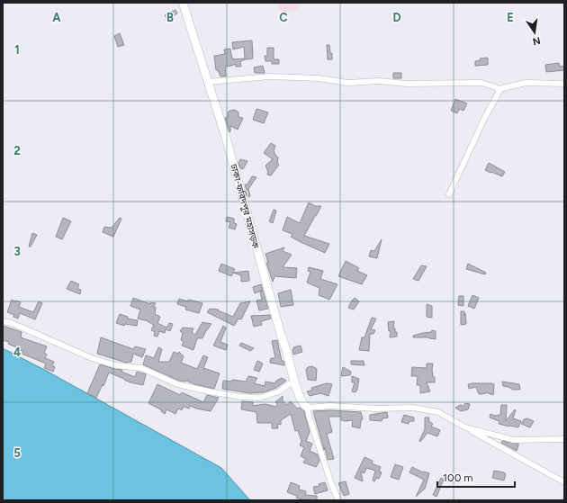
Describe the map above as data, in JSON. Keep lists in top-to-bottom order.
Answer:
{
  "streets": {
    "highway": ["ঢাকা-ফরিদপুর মহাসড়ক"]
  },
  "scale_bar": "100 m",
  "north": "bottom",
  "grid": {
    "columns": [
      "A",
      "B",
      "C",
      "D",
      "E"
    ],
    "rows": [
      "1",
      "2",
      "3",
      "4",
      "5"
    ]
  }
}
